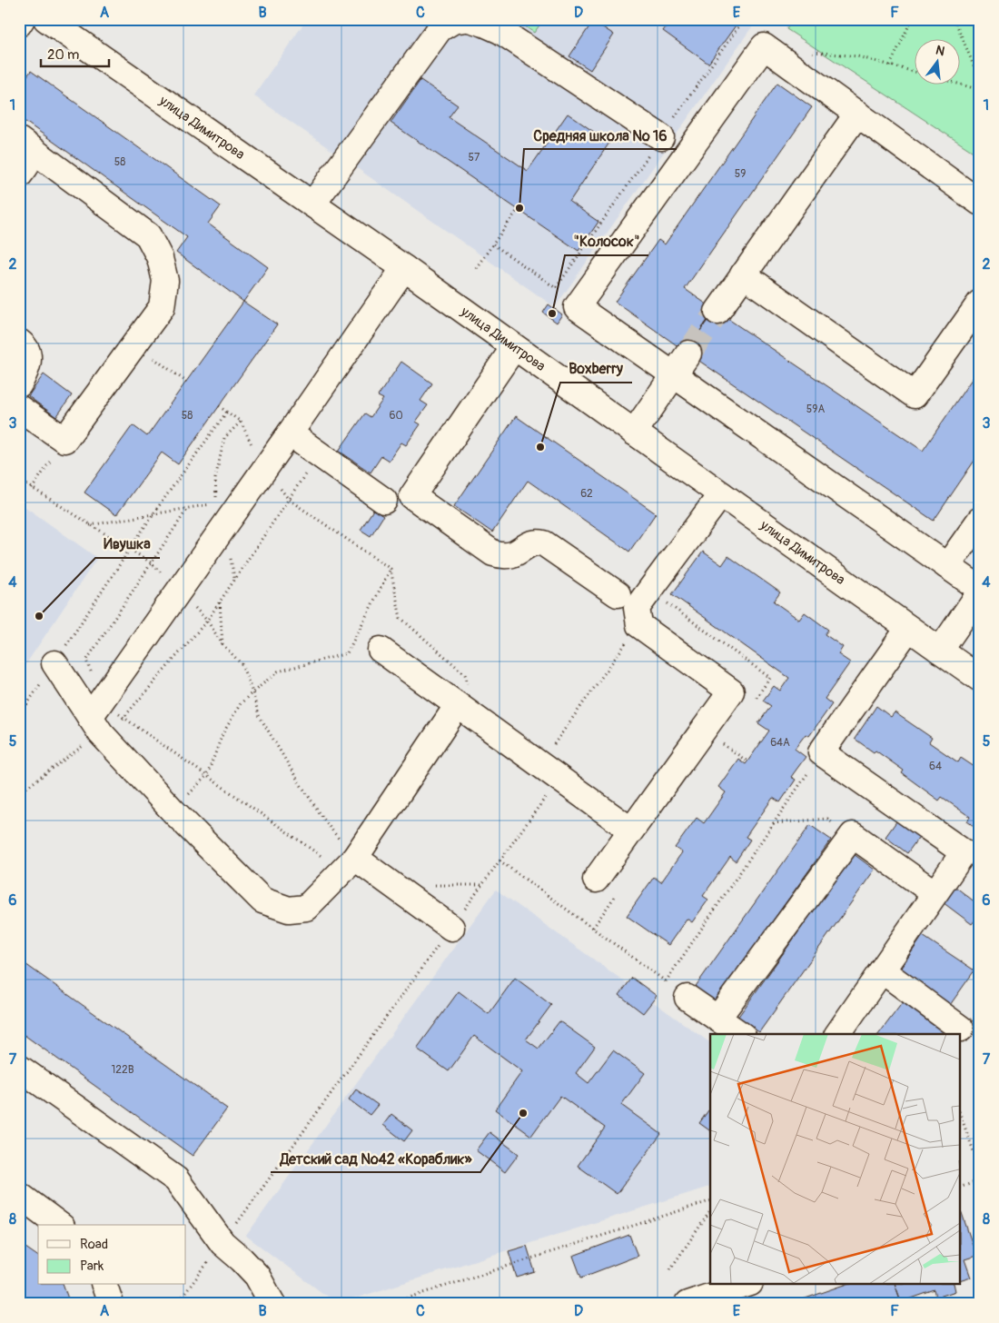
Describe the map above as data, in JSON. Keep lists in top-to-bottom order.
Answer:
{
  "streets": {
    "street": ["улица Димитрова"]
  },
  "places": [
    "Средняя школа № 16",
    "\"Колосок\"",
    "Boxberry",
    "Ивушка",
    "Детский сад №42 «Кораблик»"
  ],
  "house_numbers": [
    "57",
    "58",
    "59",
    "59А",
    "58",
    "60",
    "62",
    "64А",
    "64",
    "122В"
  ],
  "legend": ["Road", "Park"],
  "scale_bar": "20 m",
  "north": "top",
  "grid": {
    "columns": [
      "A",
      "B",
      "C",
      "D",
      "E",
      "F"
    ],
    "rows": [
      "1",
      "2",
      "3",
      "4",
      "5",
      "6",
      "7",
      "8"
    ]
  }
}
